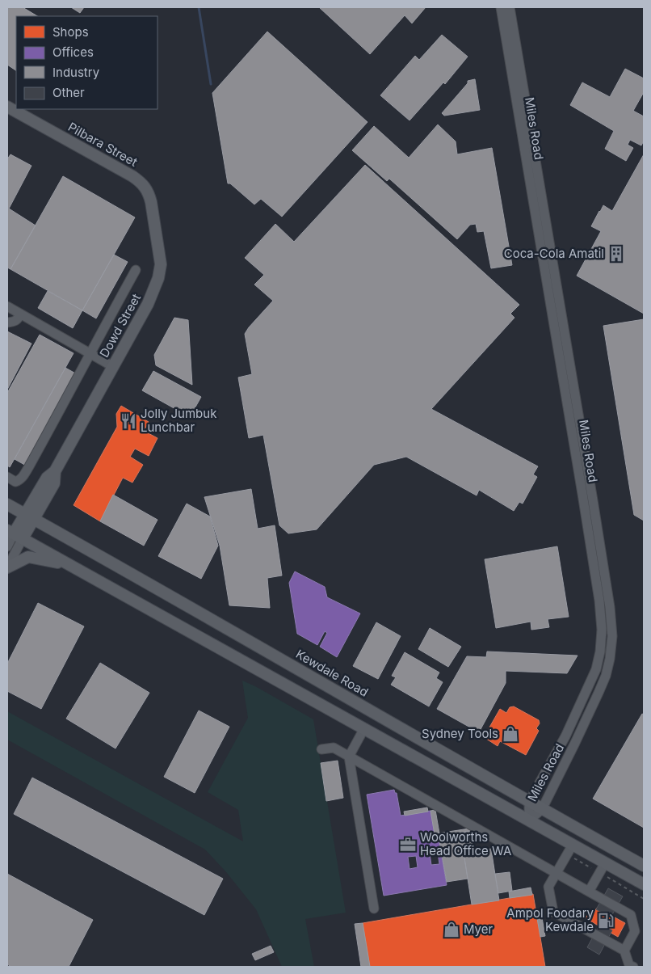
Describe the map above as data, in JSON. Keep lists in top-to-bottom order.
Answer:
{
  "streets": {
    "main road": ["Pilbara Street", "Dowd Street", "Kewdale Road"],
    "street": ["Miles Road"]
  },
  "crossings": [
    ["Miles Road", "Kewdale Road"],
    ["Pilbara Street", "Dowd Street"],
    ["Dowd Street", "Kewdale Road"]
  ],
  "places": {
    "building": ["Coca-Cola Amatil"],
    "restaurant": ["Jolly Jumbuk Lunchbar"],
    "shop": ["Sydney Tools", "Myer"],
    "office": ["Woolworths Head Office WA"],
    "fuel station": ["Ampol Foodary Kewdale"]
  },
  "legend": [
    "Shops",
    "Offices",
    "Industry",
    "Other"
  ]
}
